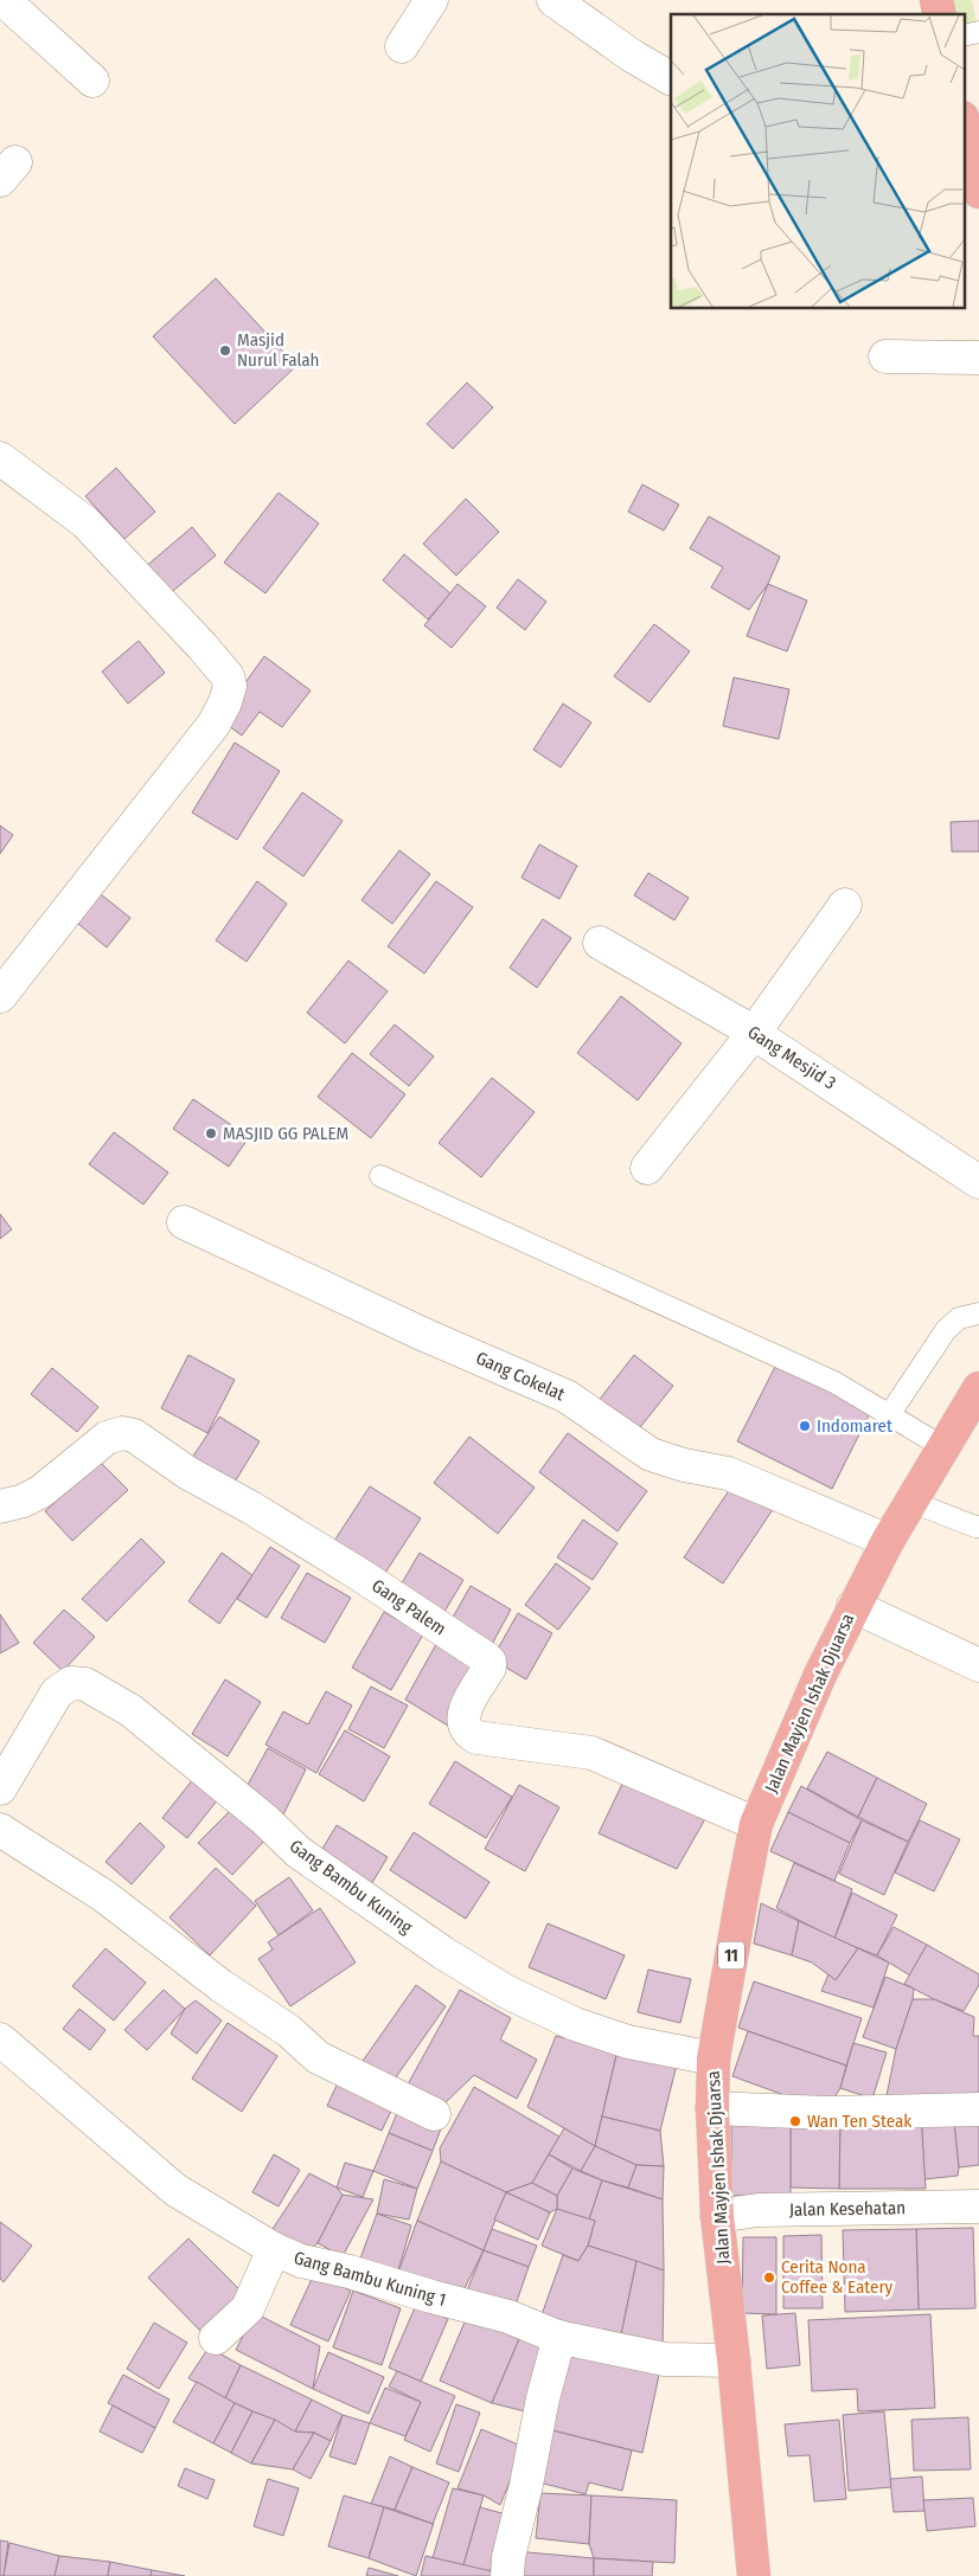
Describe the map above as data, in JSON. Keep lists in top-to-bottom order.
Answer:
{
  "streets": {
    "main road": ["Jalan Mayjen Ishak Djuarsa", "11"],
    "street": [
      "Gang Mesjid 3",
      "Gang Cokelat",
      "Gang Palem",
      "Gang Bambu Kuning",
      "Jalan Kesehatan",
      "Gang Bambu Kuning 1"
    ]
  },
  "crossings": [
    ["Gang Cokelat", "Jalan Mayjen Ishak Djuarsa"],
    ["Gang Palem", "Jalan Mayjen Ishak Djuarsa"],
    ["Jalan Mayjen Ishak Djuarsa", "Gang Bambu Kuning"],
    ["Jalan Mayjen Ishak Djuarsa", "Jalan Kesehatan"],
    ["Jalan Mayjen Ishak Djuarsa", "Gang Bambu Kuning 1"]
  ],
  "places": [
    "Masjid Nurul Falah",
    "MASJID GG PALEM",
    "Indomaret",
    "Wan Ten Steak",
    "Cerita Nona Coffee & Eatery"
  ]
}
